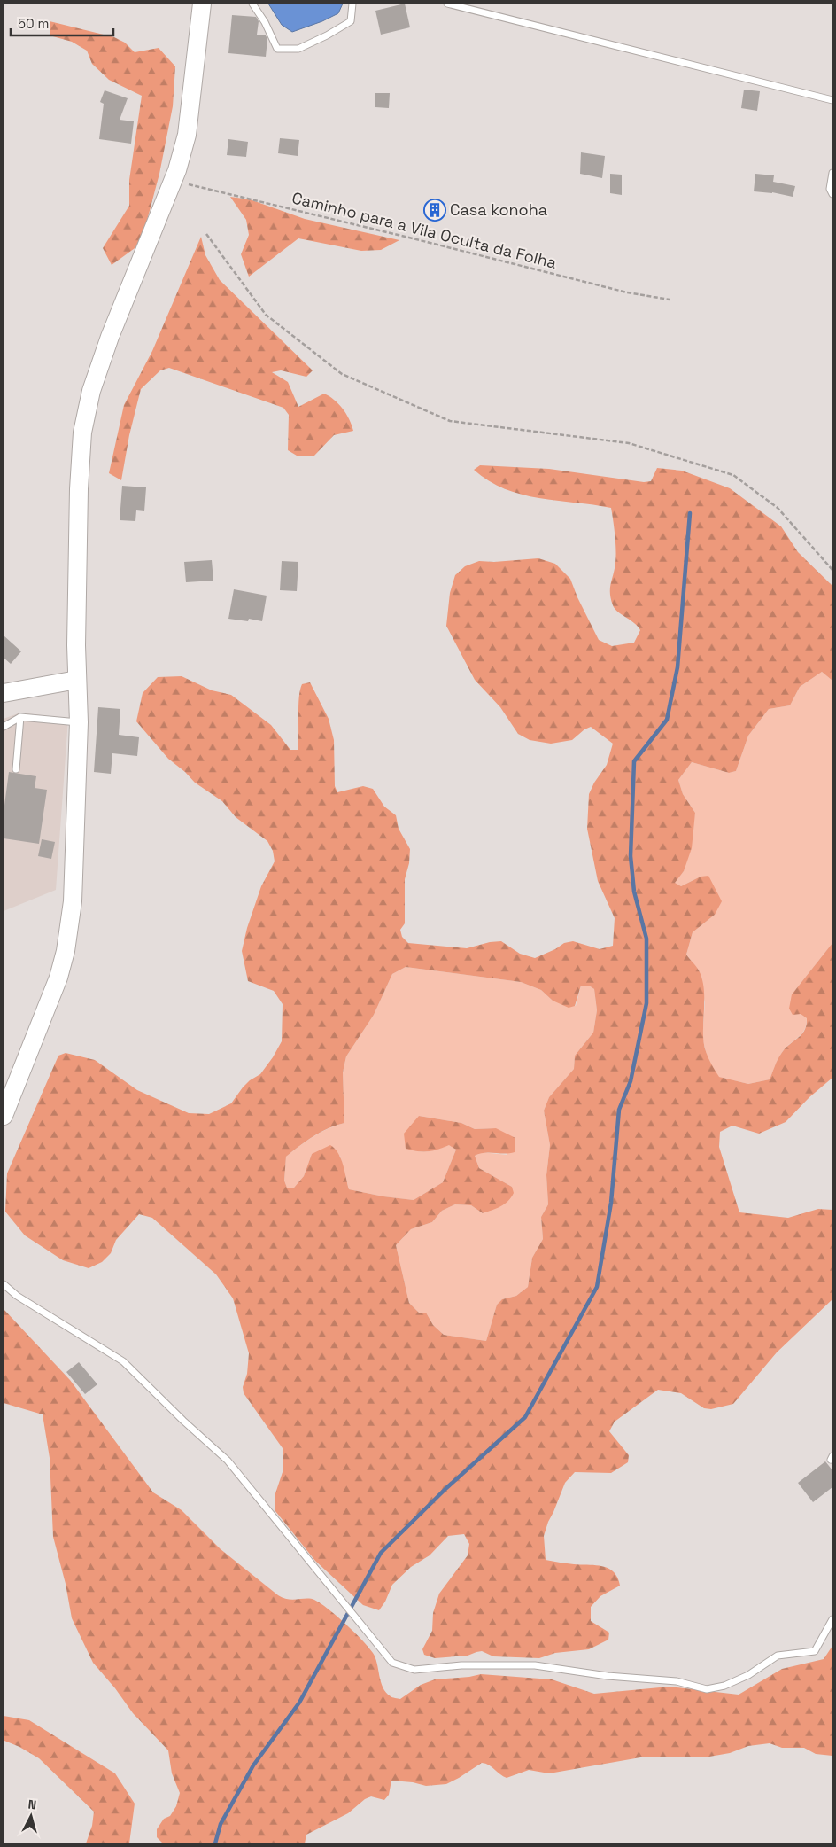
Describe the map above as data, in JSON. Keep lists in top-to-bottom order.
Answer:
{
  "streets": {
    "path": ["Caminho para a Vila Oculta da Folha"]
  },
  "places": {
    "building": ["Casa konoha"]
  },
  "scale_bar": "50 m",
  "north": "top"
}
